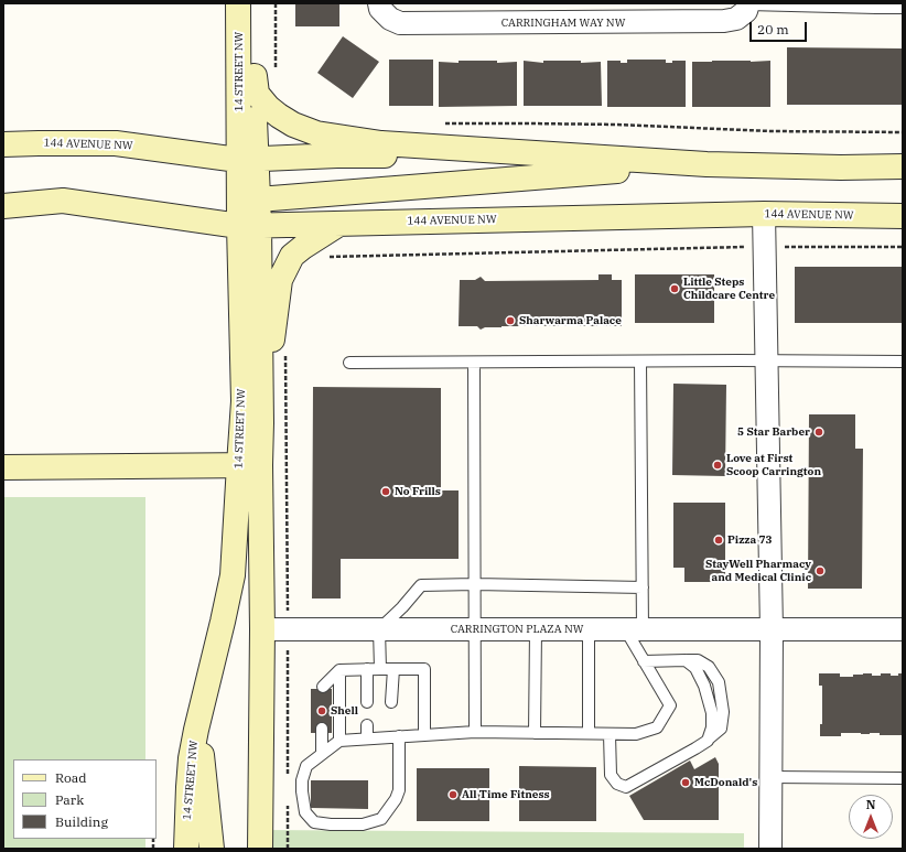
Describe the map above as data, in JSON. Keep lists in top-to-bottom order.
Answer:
{
  "streets": {
    "main road": ["14 STREET NW", "144 AVENUE NW"],
    "street": ["CARRINGHAM WAY NW", "CARRINGTON PLAZA NW"]
  },
  "crossings": [
    ["14 STREET NW", "144 AVENUE NW"],
    ["14 STREET NW", "CARRINGTON PLAZA NW"]
  ],
  "places": [
    "Little Steps Childcare Centre",
    "Sharwarma Palace",
    "5 Star Barber",
    "Love at First Scoop Carrington",
    "No Frills",
    "Pizza 73",
    "StayWell Pharmacy and Medical Clinic",
    "Shell",
    "McDonald's",
    "All Time Fitness"
  ],
  "legend": ["Road", "Park", "Building"],
  "scale_bar": "20 m",
  "north": "top"
}
